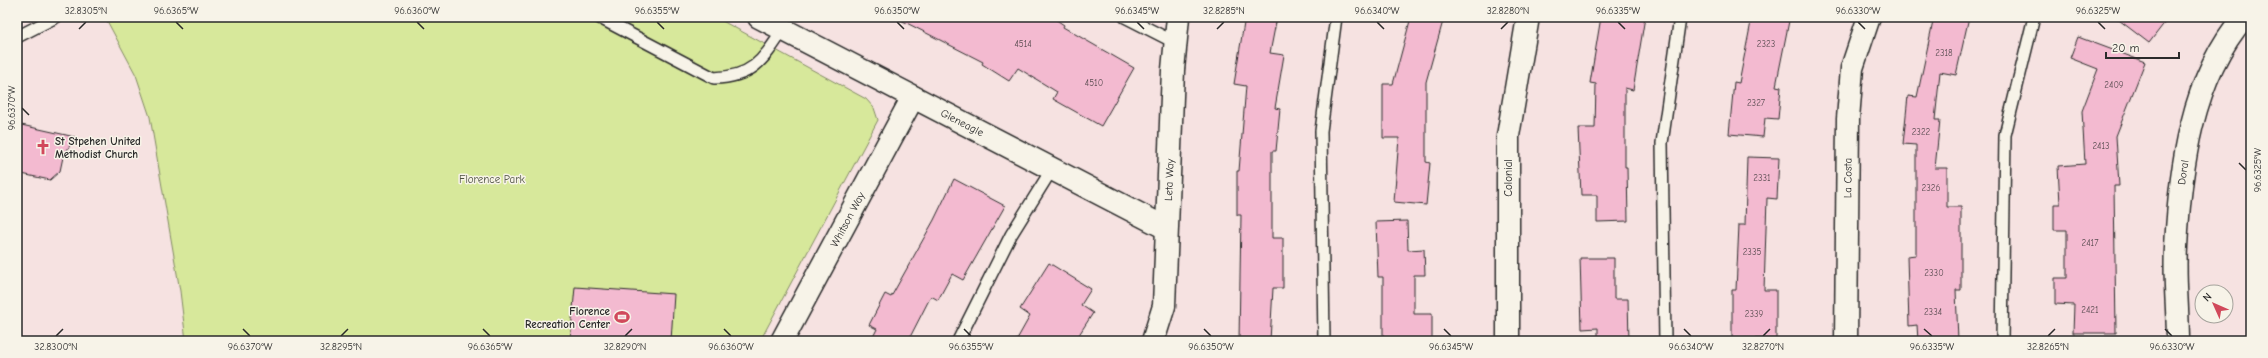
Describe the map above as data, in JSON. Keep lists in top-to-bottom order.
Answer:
{
  "streets": {
    "street": [
      "Gleneagle",
      "Doral",
      "Colonial",
      "La Costa",
      "Leta Way",
      "Whitson Way"
    ]
  },
  "crossings": [
    ["Gleneagle", "Leta Way"],
    ["Gleneagle", "Whitson Way"]
  ],
  "parks": ["Florence Park"],
  "places": {
    "church": ["St Stpehen United Methodist Church"],
    "sports": ["Florence Recreation Center"]
  },
  "house_numbers": [
    "4514",
    "2323",
    "2318",
    "4510",
    "2409",
    "2327",
    "2322",
    "2413",
    "2331",
    "2326",
    "2417",
    "2335",
    "2330",
    "2421",
    "2334",
    "2339"
  ],
  "scale_bar": "20 m",
  "north": "top left",
  "coordinates": [
    "32.8305°N",
    "96.6365°W",
    "96.6360°W",
    "96.6355°W",
    "96.6350°W",
    "96.6345°W",
    "32.8285°N",
    "96.6340°W",
    "32.8280°N",
    "96.6335°W",
    "96.6330°W",
    "96.6325°W",
    "96.6370°W",
    "32.8300°N",
    "32.8295°N",
    "32.8290°N",
    "32.8270°N",
    "32.8265°N"
  ]
}
